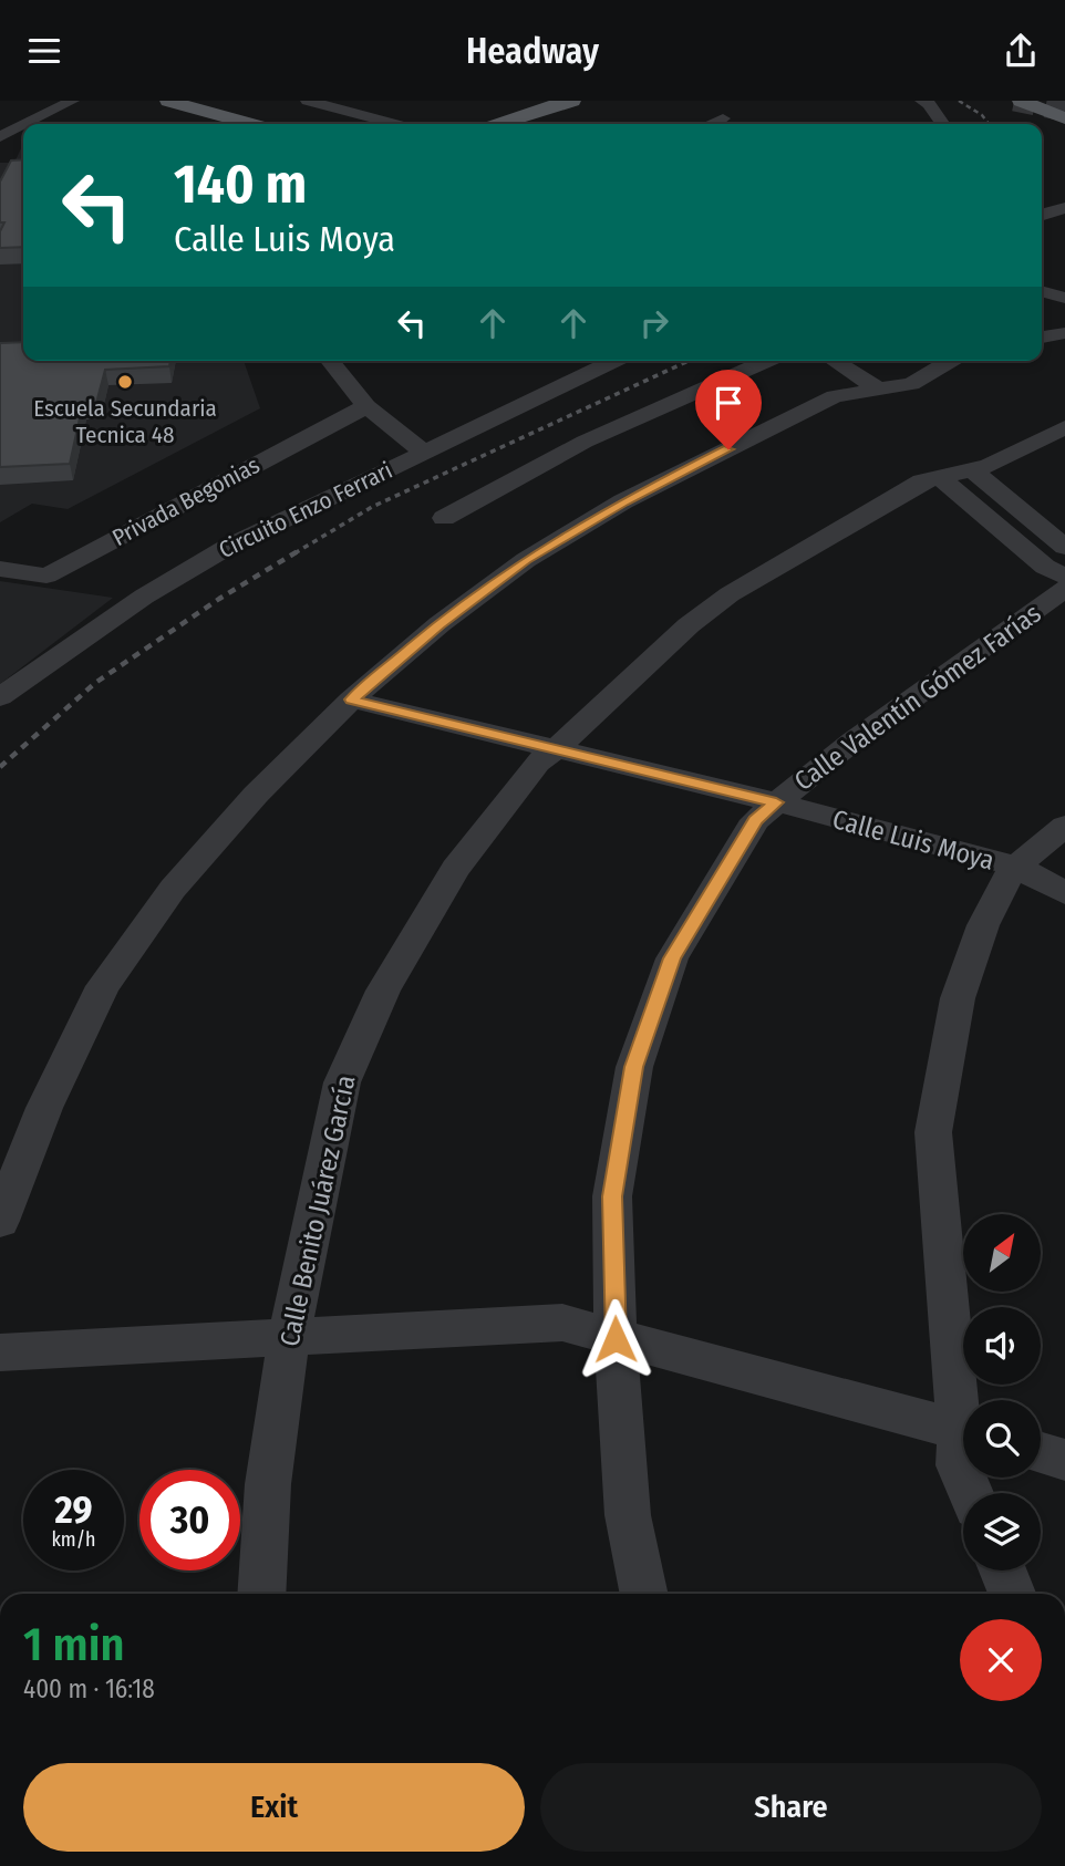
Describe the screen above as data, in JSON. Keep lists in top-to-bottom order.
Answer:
{
  "streets": {
    "street": [
      "Privada Begonias",
      "Circuito Enzo Ferrari",
      "Calle Valentín Gómez Farías",
      "Calle Luis Moya",
      "Calle Benito Juárez García"
    ]
  },
  "crossings": [
    ["Calle Valentín Gómez Farías", "Calle Luis Moya"],
    ["Calle Luis Moya", "Calle Benito Juárez García"]
  ],
  "places": ["Escuela Secundaria Tecnica 48"],
  "north": "top right",
  "page": {
    "header": "Headway",
    "turn": ["140 m", "Calle Luis Moya"],
    "speed": "29 km/h",
    "limit": "30",
    "heading": ["1 min", "400 m · 16:18"],
    "buttons": ["Exit", "Share"]
  }
}
